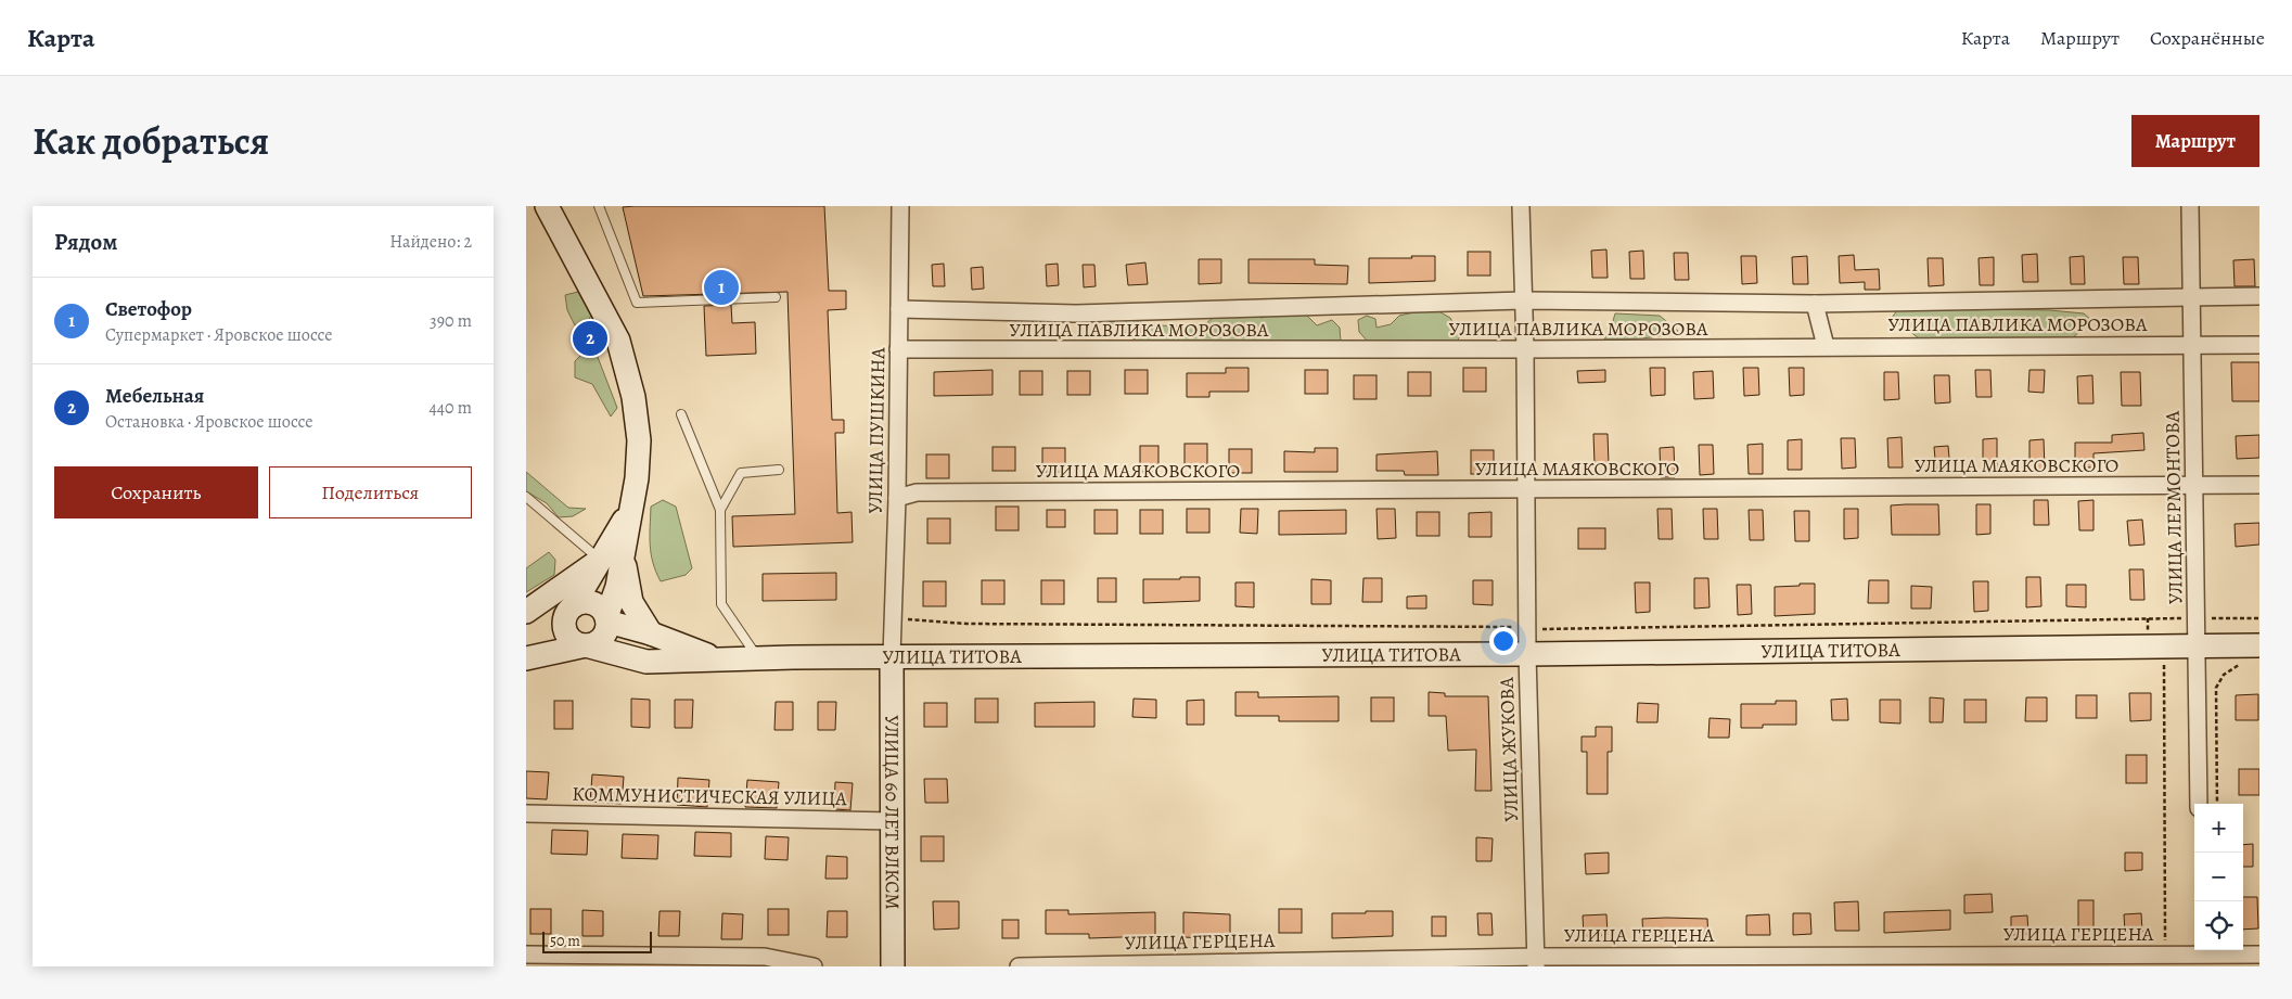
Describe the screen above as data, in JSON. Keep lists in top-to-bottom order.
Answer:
{
  "streets": {
    "main road": ["УЛИЦА ТИТОВА", "УЛИЦА 60 ЛЕТ ВЛКСМ"],
    "street": [
      "УЛИЦА ПАВЛИКА МОРОЗОВА",
      "УЛИЦА ПУШКИНА",
      "УЛИЦА МАЯКОВСКОГО",
      "УЛИЦА ЛЕРМОНТОВА",
      "УЛИЦА ЖУКОВА",
      "КОММУНИСТИЧЕСКАЯ УЛИЦА",
      "УЛИЦА ГЕРЦЕНА"
    ]
  },
  "crossings": [
    ["УЛИЦА ПАВЛИКА МОРОЗОВА", "УЛИЦА ПУШКИНА"],
    ["УЛИЦА ПАВЛИКА МОРОЗОВА", "УЛИЦА ЛЕРМОНТОВА"],
    ["УЛИЦА ПАВЛИКА МОРОЗОВА", "УЛИЦА ЖУКОВА"],
    ["УЛИЦА ПУШКИНА", "УЛИЦА МАЯКОВСКОГО"],
    ["УЛИЦА ПУШКИНА", "УЛИЦА ТИТОВА"],
    ["УЛИЦА ПУШКИНА", "УЛИЦА 60 ЛЕТ ВЛКСМ"],
    ["УЛИЦА МАЯКОВСКОГО", "УЛИЦА ЛЕРМОНТОВА"],
    ["УЛИЦА МАЯКОВСКОГО", "УЛИЦА ЖУКОВА"],
    ["УЛИЦА ЛЕРМОНТОВА", "УЛИЦА ТИТОВА"],
    ["УЛИЦА ТИТОВА", "УЛИЦА ЖУКОВА"],
    ["УЛИЦА ТИТОВА", "УЛИЦА 60 ЛЕТ ВЛКСМ"],
    ["УЛИЦА ЖУКОВА", "УЛИЦА ГЕРЦЕНА"],
    ["КОММУНИСТИЧЕСКАЯ УЛИЦА", "УЛИЦА 60 ЛЕТ ВЛКСМ"]
  ],
  "scale_bar": "50 m",
  "page": {
    "header": "Карта",
    "nav": ["Карта", "Маршрут", "Сохранённые"],
    "title": "Как добраться",
    "buttons": [
      "Маршрут",
      ["Сохранить", "Поделиться"]
    ],
    "heading": ["Рядом", "Найдено: 2"],
    "pins": ["1", "2"],
    "list": [
      {
        "mark": "1",
        "name": "Светофор",
        "note": "Супермаркет · Яровское шоссе",
        "value": "390 m"
      },
      {
        "mark": "2",
        "name": "Мебельная",
        "note": "Остановка · Яровское шоссе",
        "value": "440 m"
      }
    ],
    "map_buttons": ["+", "−"],
    "scale": "50 m"
  }
}
